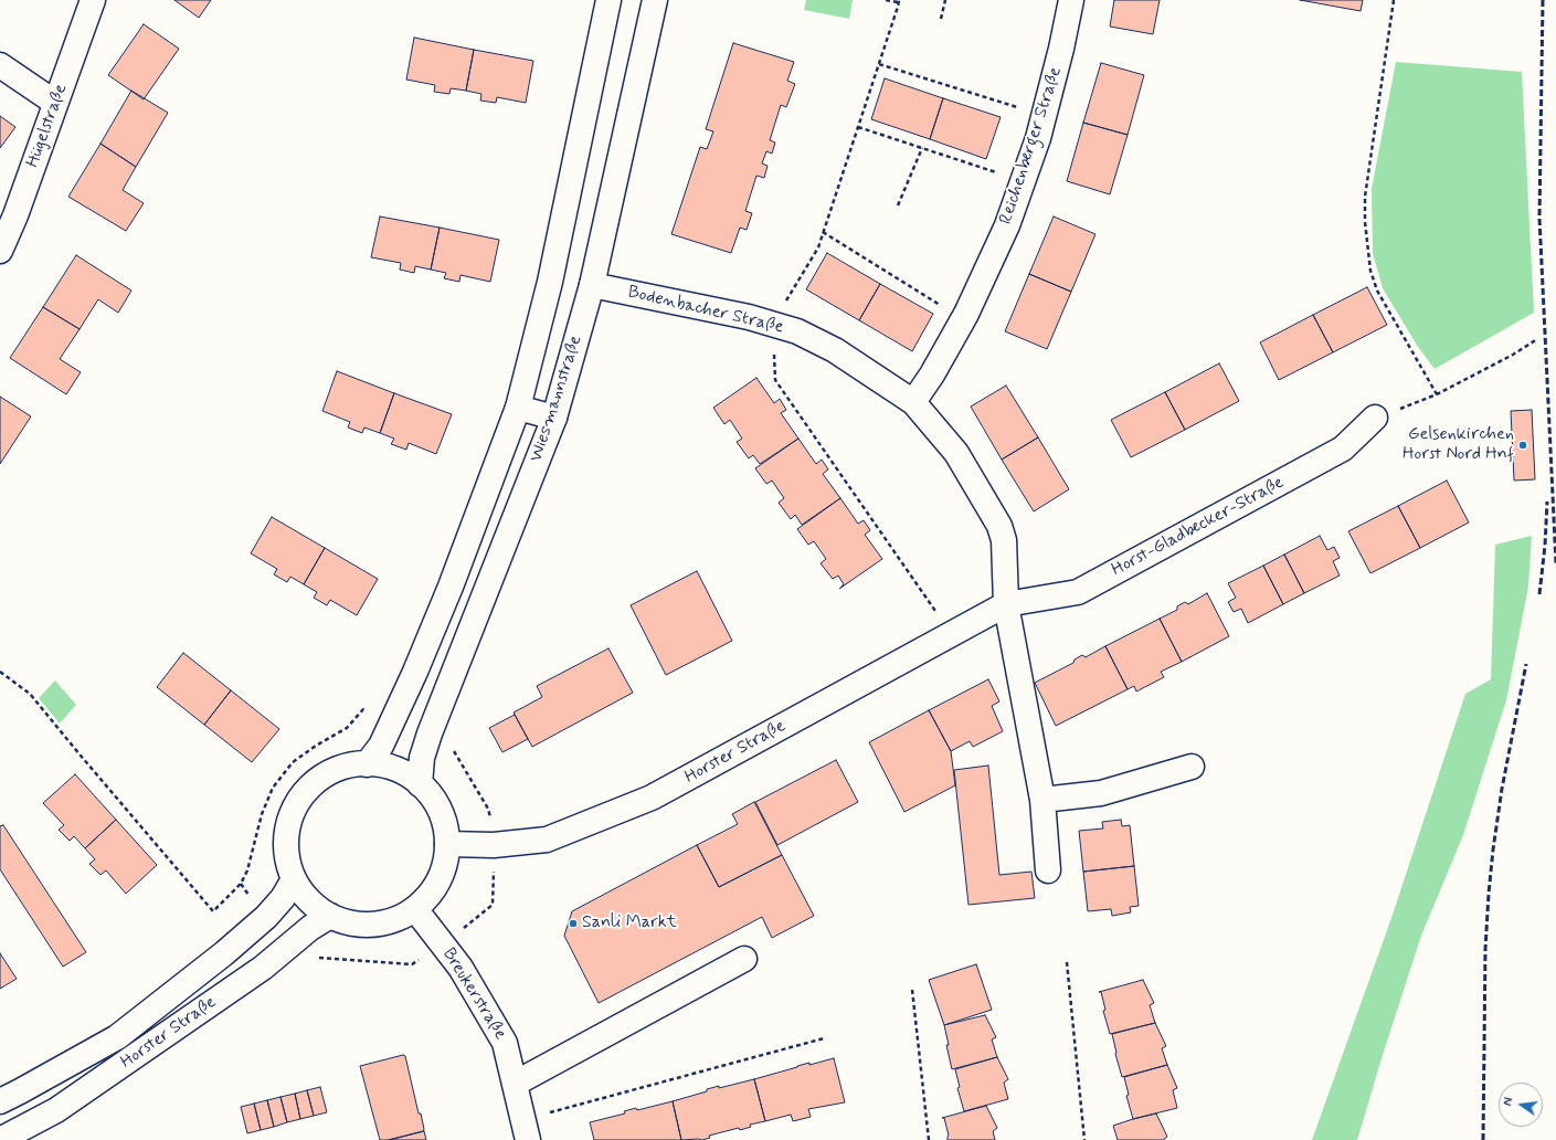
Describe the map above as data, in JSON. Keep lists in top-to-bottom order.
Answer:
{
  "streets": {
    "main road": [
      "Hügelstraße",
      "Reichenberger Straße",
      "Bodenbacher Straße",
      "Wiesmannstraße",
      "Horst-Gladbecker-Straße",
      "Horster Straße",
      "Breukerstraße"
    ]
  },
  "crossings": [
    ["Reichenberger Straße", "Bodenbacher Straße"],
    ["Bodenbacher Straße", "Wiesmannstraße"],
    ["Bodenbacher Straße", "Horst-Gladbecker-Straße"],
    ["Bodenbacher Straße", "Horster Straße"],
    ["Horst-Gladbecker-Straße", "Horster Straße"]
  ],
  "places": ["Gelsenkirchen Horst Nord Hnf", "Sanli Markt"],
  "north": "left"
}
